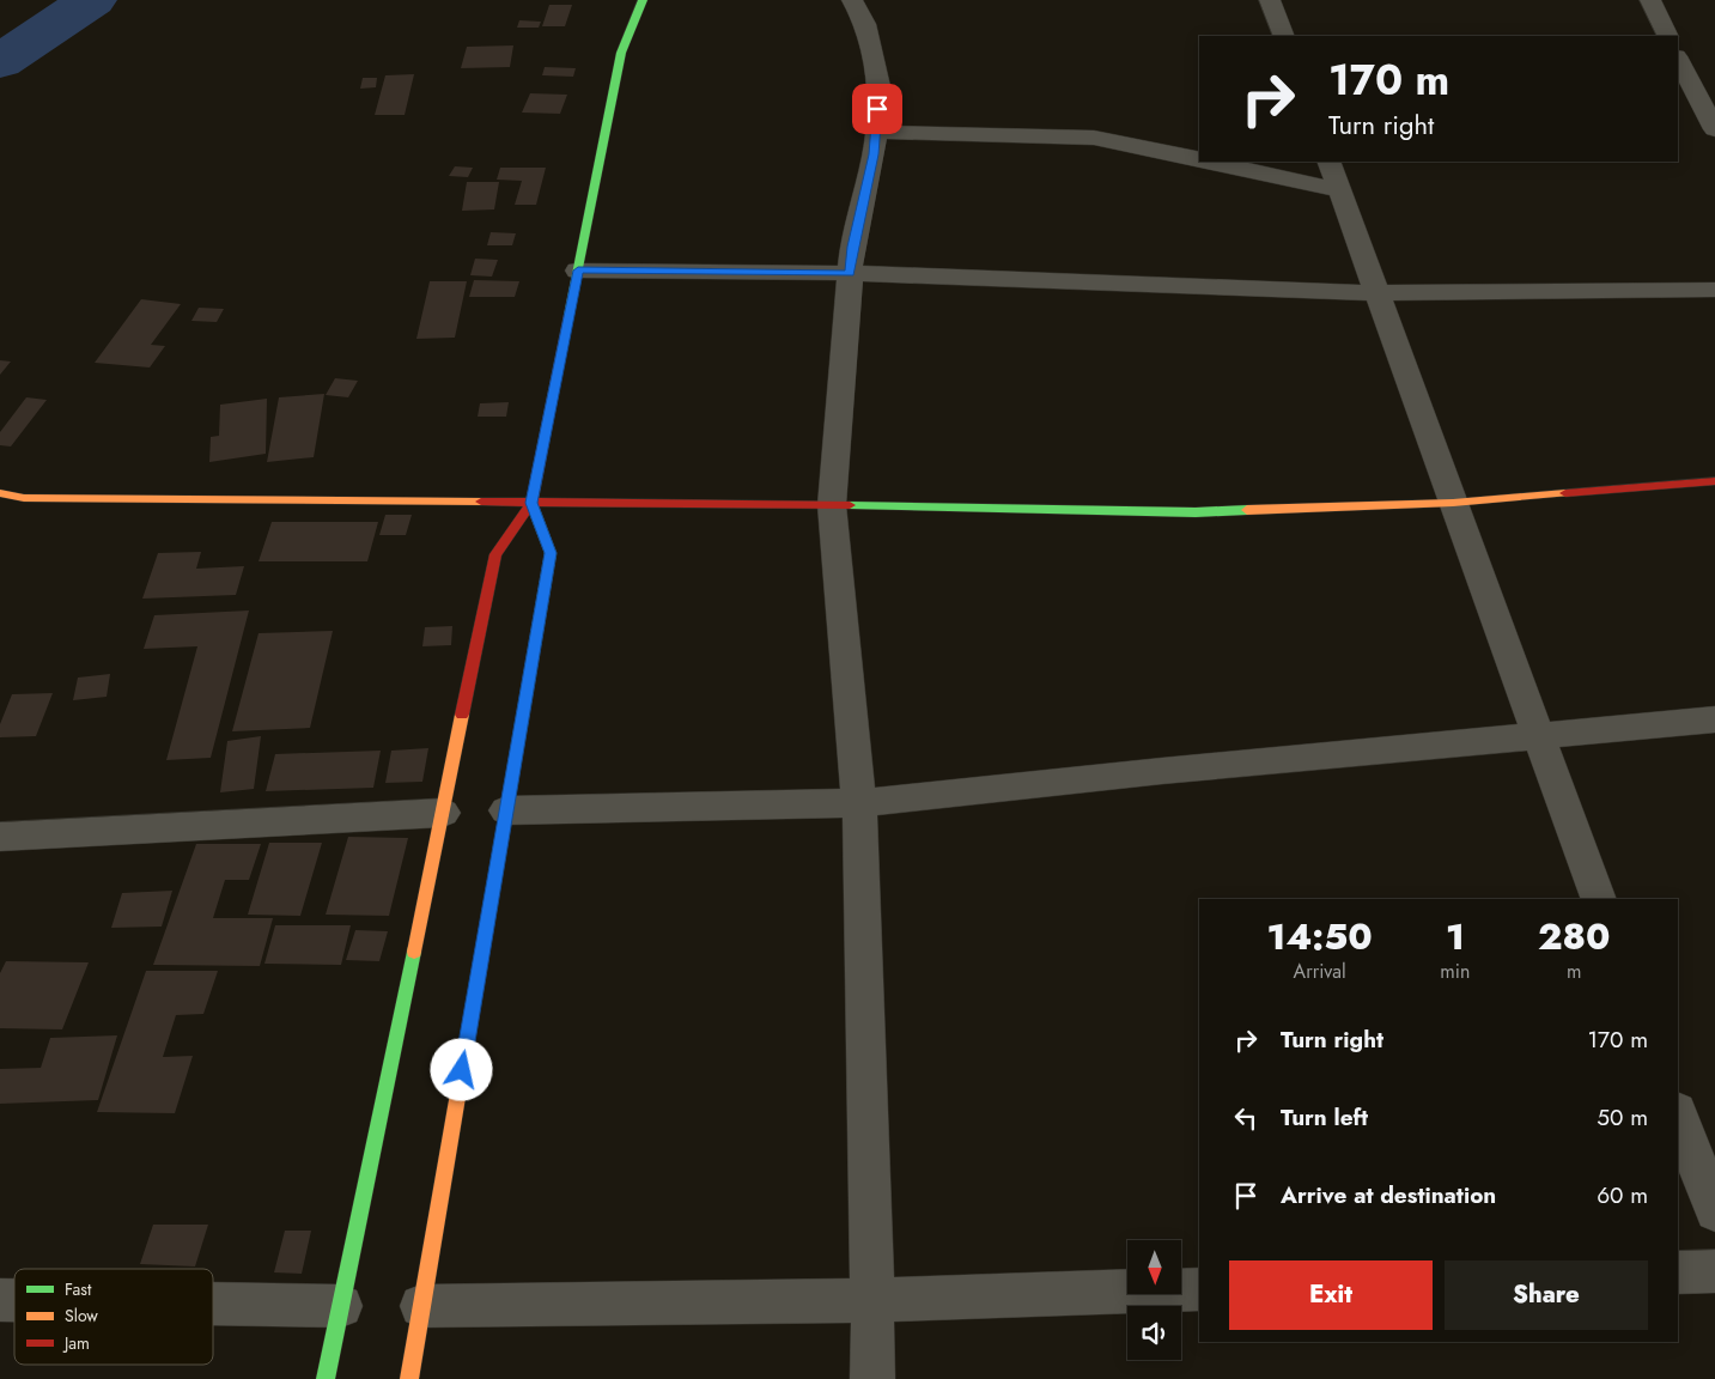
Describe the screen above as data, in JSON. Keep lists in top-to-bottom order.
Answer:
{
  "legend": ["Fast", "Slow", "Jam"],
  "north": "bottom",
  "page": {
    "turn": ["170 m", "Turn right"],
    "eta": [
      "14:50",
      "Arrival",
      "1",
      "min",
      "280",
      "m"
    ],
    "list": [
      {
        "name": "Turn right",
        "value": "170 m"
      },
      {
        "name": "Turn left",
        "value": "50 m"
      },
      {
        "name": "Arrive at destination",
        "value": "60 m"
      }
    ],
    "buttons": ["Exit", "Share"]
  }
}
